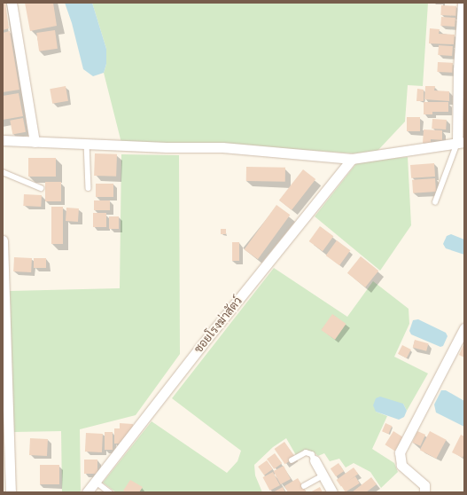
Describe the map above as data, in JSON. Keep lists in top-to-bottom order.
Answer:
{
  "streets": {
    "street": ["ซอยโรงฆ่าสัตว์"]
  }
}
